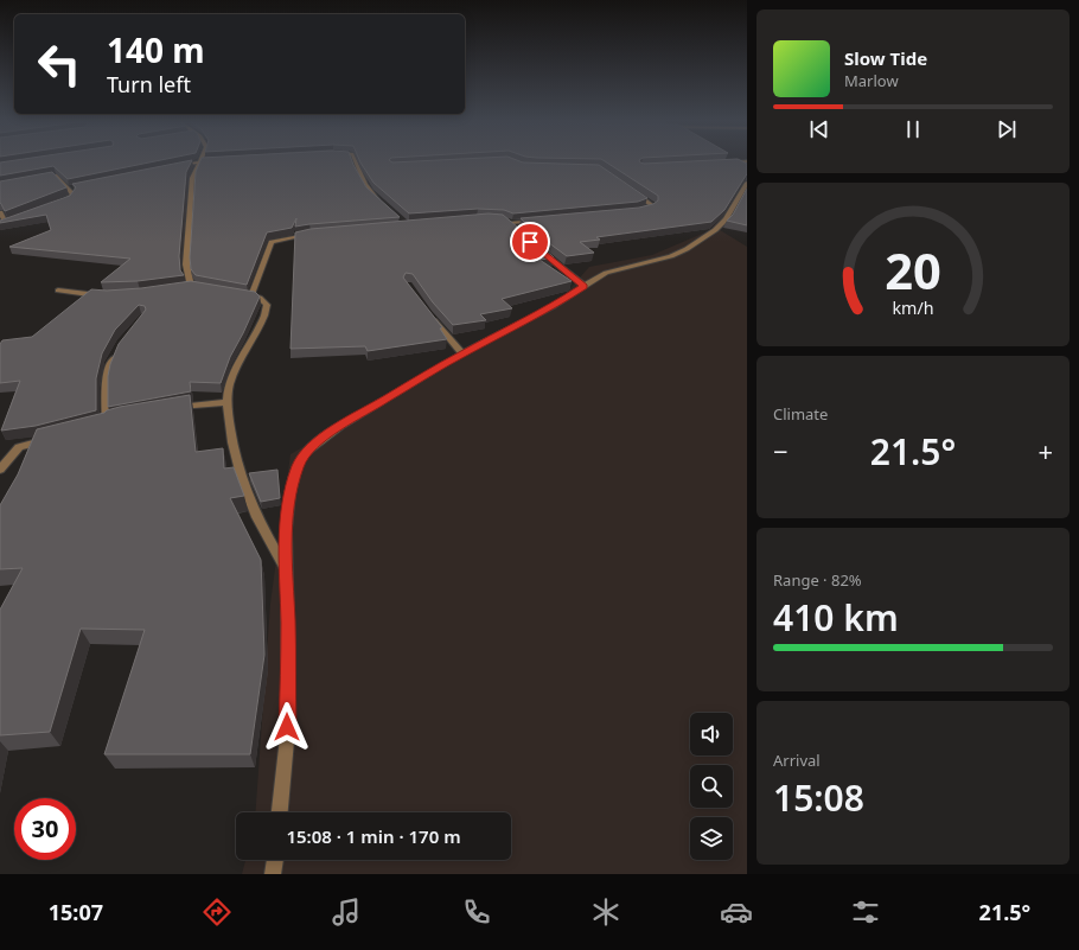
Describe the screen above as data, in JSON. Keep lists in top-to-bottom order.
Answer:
{
  "page": {
    "turn": ["140 m", "Turn left"],
    "song": ["Slow Tide", "Marlow"],
    "tile": [
      "Climate",
      ["Range · 82%", "410 km"],
      ["Arrival", "15:08"]
    ],
    "heat": ["−", "21.5°", "+"],
    "limit": "30",
    "trip": "15:08 · 1 min · 170 m",
    "tabs": ["15:07", "21.5°"],
    "gauge": ["20", "km/h"]
  }
}
